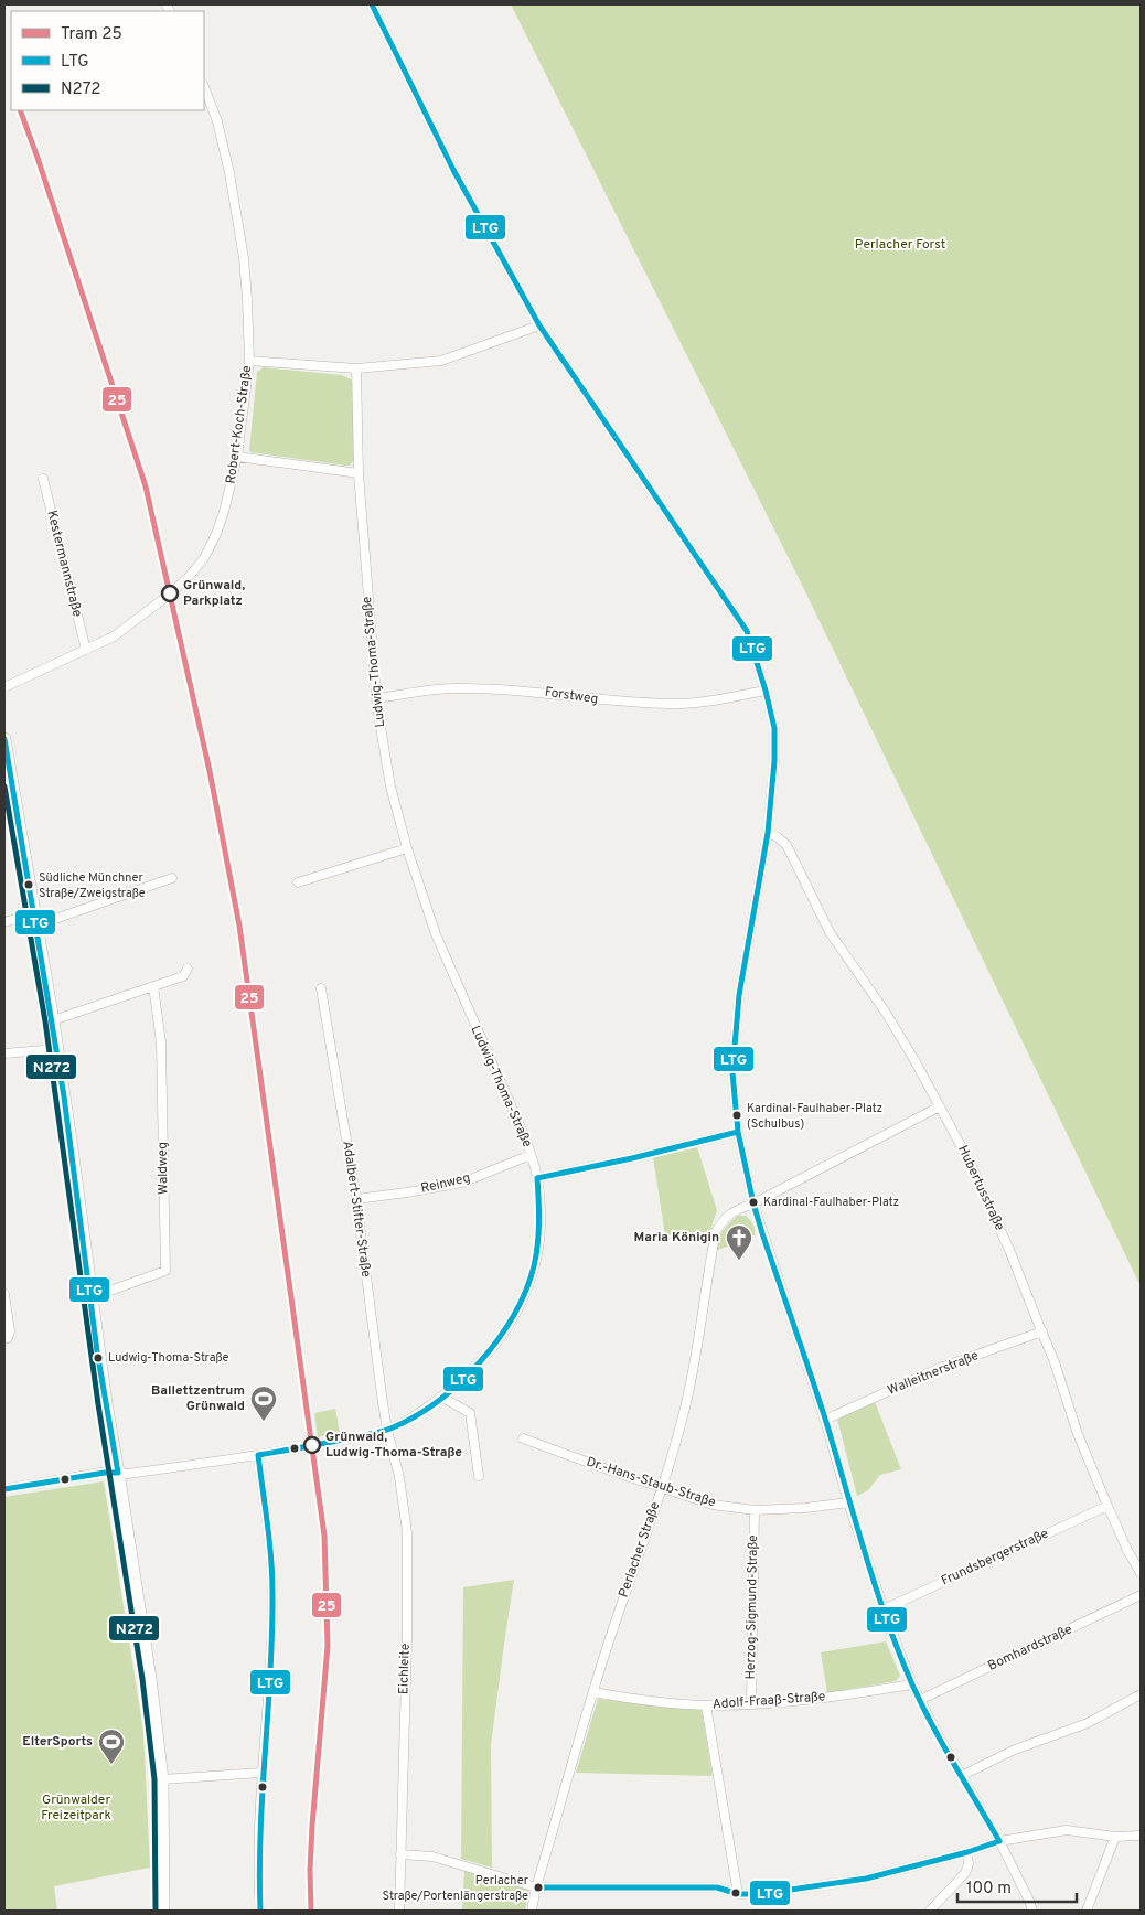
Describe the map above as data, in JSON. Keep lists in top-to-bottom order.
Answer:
{
  "streets": {
    "street": [
      "Robert-Koch-Straße",
      "Kestermannstraße",
      "Ludwig-Thoma-Straße",
      "Forstweg",
      "Waldweg",
      "Reinweg",
      "Hubertusstraße",
      "Adalbert-Stifter-Straße",
      "Walleitnerstraße",
      "Dr.-Hans-Staub-Straße",
      "Perlacher Straße",
      "Frundsbergerstraße",
      "Herzog-Sigmund-Straße",
      "Bomhardstraße",
      "Eichleite",
      "Adolf-Fraaß-Straße"
    ]
  },
  "crossings": [
    ["Robert-Koch-Straße", "Kestermannstraße"],
    ["Ludwig-Thoma-Straße", "Forstweg"],
    ["Ludwig-Thoma-Straße", "Reinweg"],
    ["Ludwig-Thoma-Straße", "Adalbert-Stifter-Straße"],
    ["Ludwig-Thoma-Straße", "Eichleite"],
    ["Reinweg", "Adalbert-Stifter-Straße"],
    ["Hubertusstraße", "Walleitnerstraße"],
    ["Hubertusstraße", "Perlacher Straße"],
    ["Hubertusstraße", "Frundsbergerstraße"],
    ["Adalbert-Stifter-Straße", "Eichleite"],
    ["Dr.-Hans-Staub-Straße", "Perlacher Straße"],
    ["Dr.-Hans-Staub-Straße", "Herzog-Sigmund-Straße"],
    ["Perlacher Straße", "Adolf-Fraaß-Straße"],
    ["Herzog-Sigmund-Straße", "Adolf-Fraaß-Straße"]
  ],
  "parks": ["Perlacher Forst", "Grünwalder Freizeitpark"],
  "places": {
    "other": [
      "Grünwald, Parkplatz",
      "Südliche Münchner Straße/Zweigstraße",
      "Kardinal-Faulhaber-Platz (Schulbus)",
      "Kardinal-Faulhaber-Platz",
      "Ludwig-Thoma-Straße",
      "Grünwald, Ludwig-Thoma-Straße",
      "Perlacher Straße/Portenlängerstraße"
    ],
    "church": ["Maria Königin"],
    "sports": ["Ballettzentrum Grünwald", "ElterSports"]
  },
  "lines": ["transit line LTG", "tram line 25", "transit line N272"],
  "legend": ["Tram 25", "LTG", "N272"],
  "scale_bar": "100 m"
}
